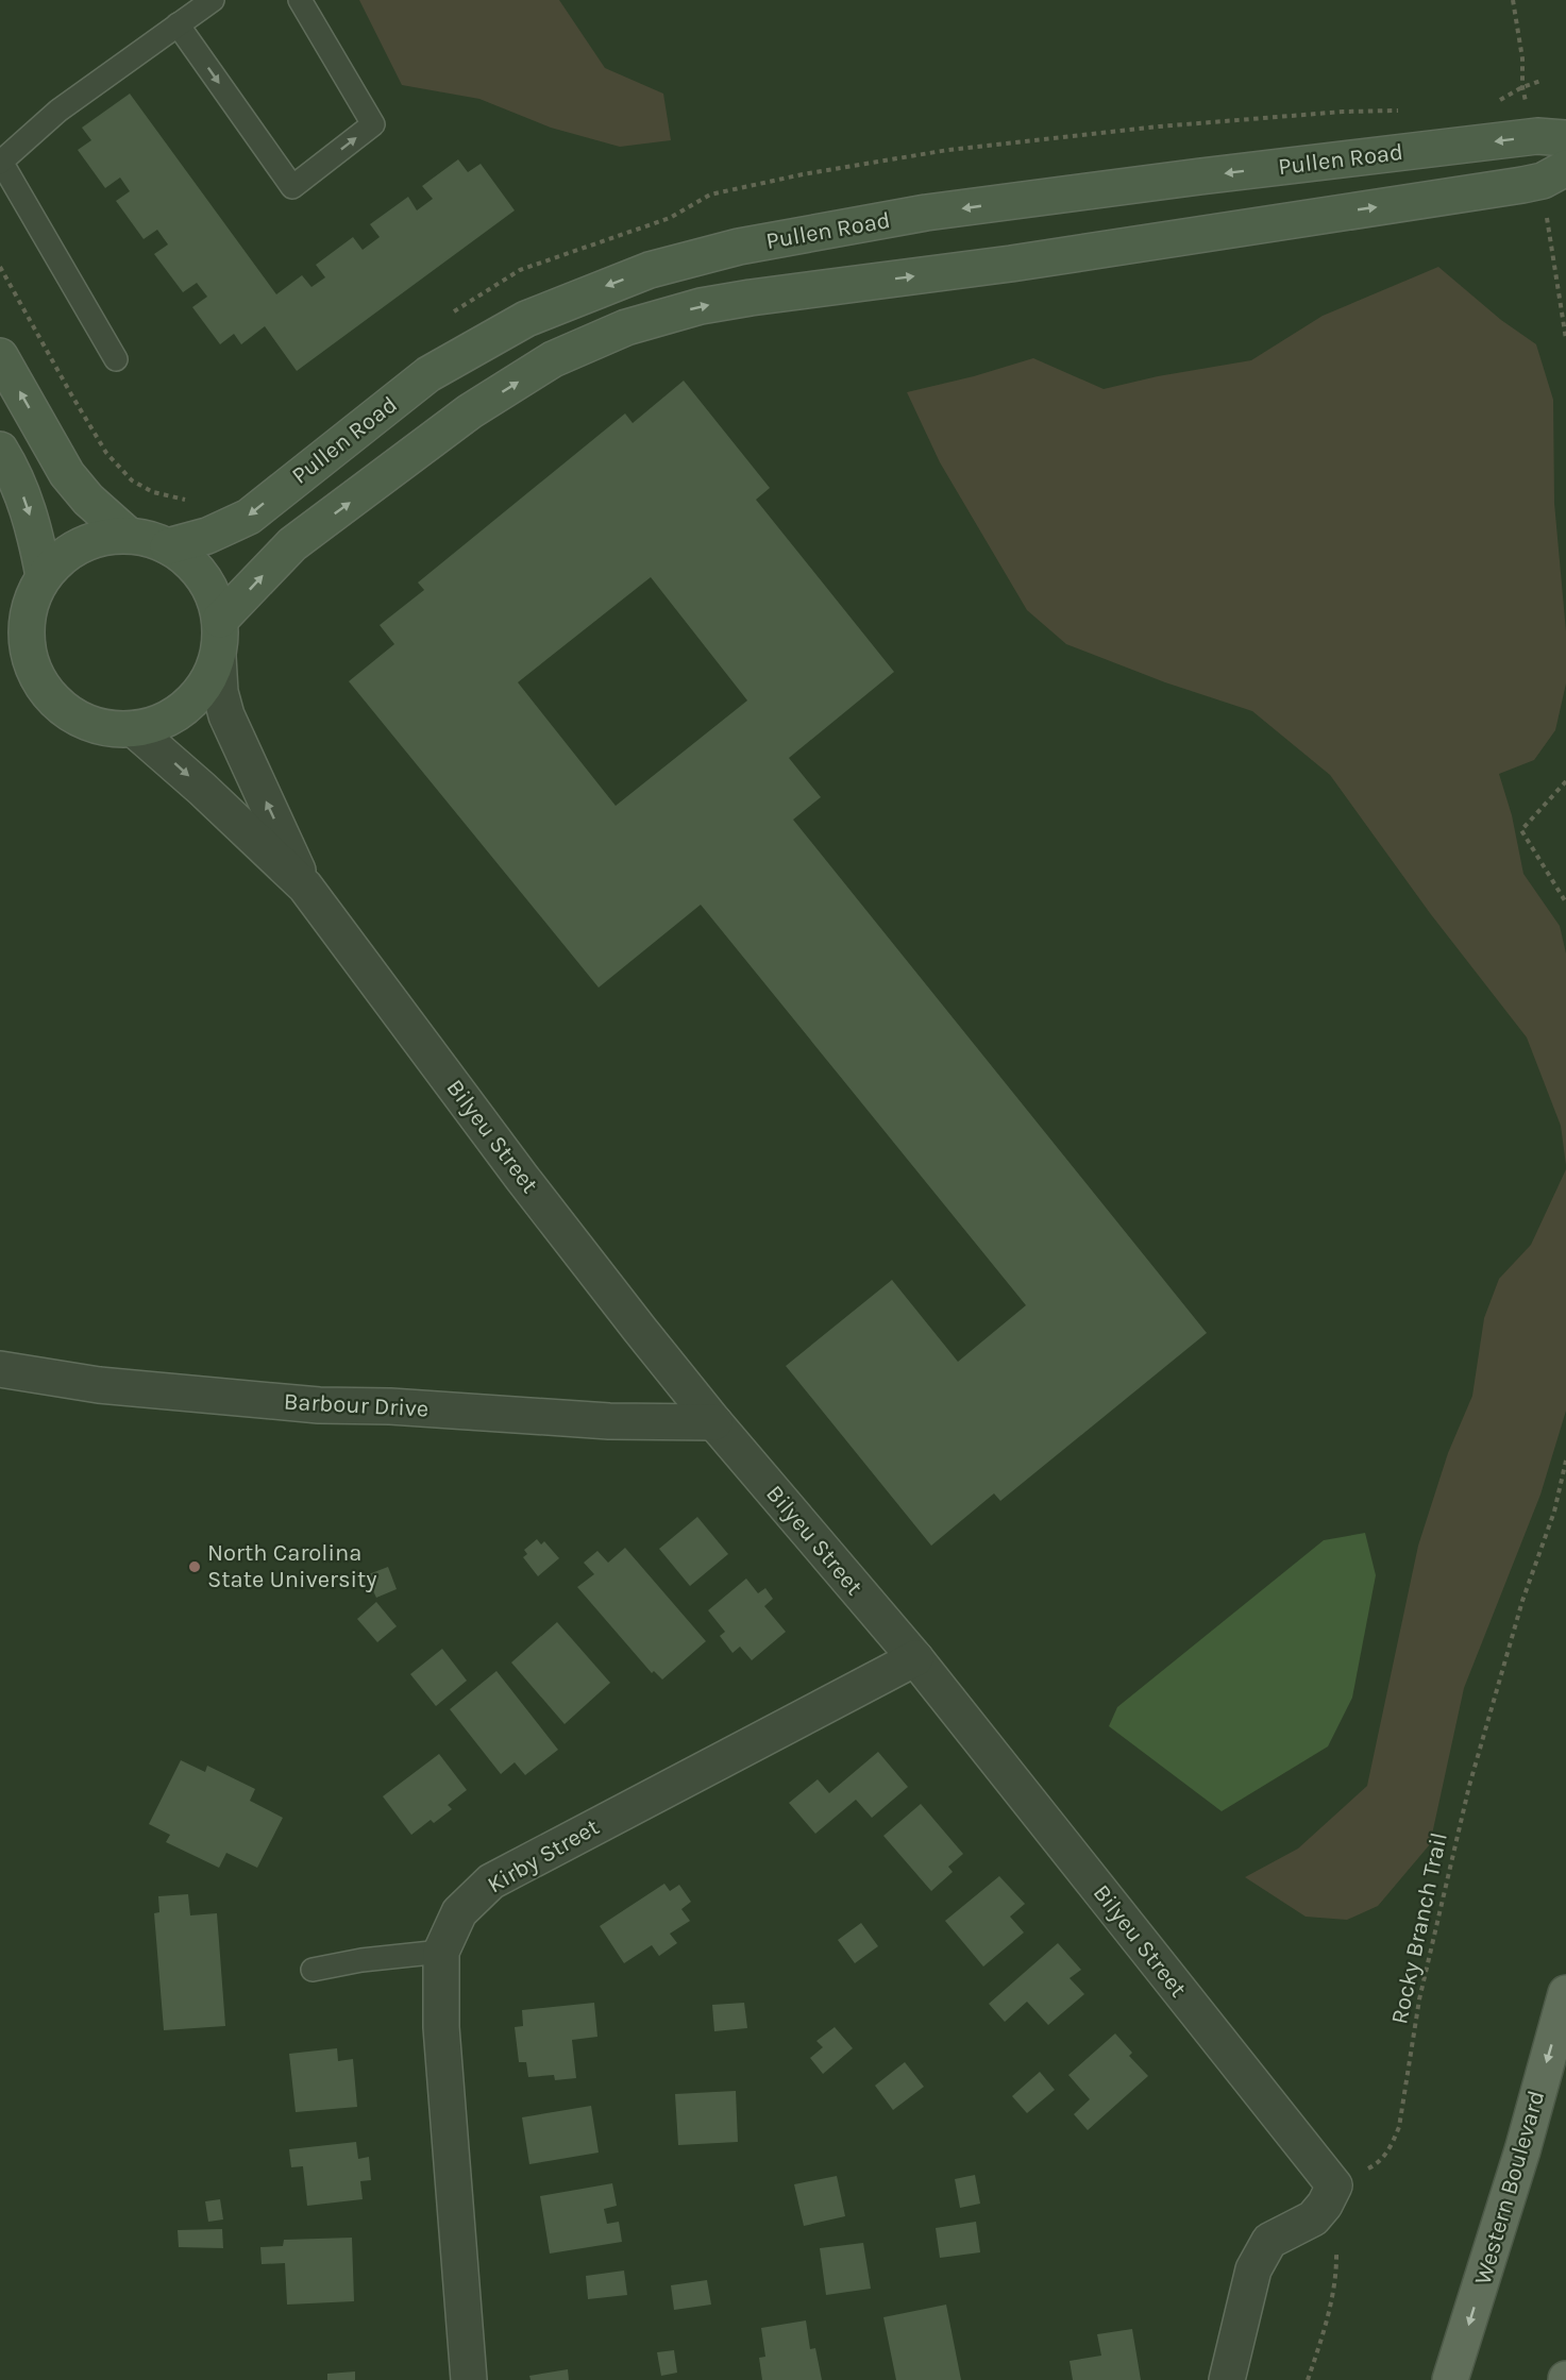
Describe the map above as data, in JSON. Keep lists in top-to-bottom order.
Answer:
{
  "streets": {
    "main road": ["Western Boulevard"],
    "street": [
      "Pullen Road",
      "Bilyeu Street",
      "Barbour Drive",
      "Kirby Street"
    ],
    "path": ["Rocky Branch Trail"]
  },
  "crossings": [
    ["Pullen Road", "Bilyeu Street"],
    ["Bilyeu Street", "Barbour Drive"],
    ["Bilyeu Street", "Kirby Street"],
    ["Bilyeu Street", "Rocky Branch Trail"]
  ],
  "one_way": ["Western Boulevard"],
  "places": ["North Carolina State University"]
}
